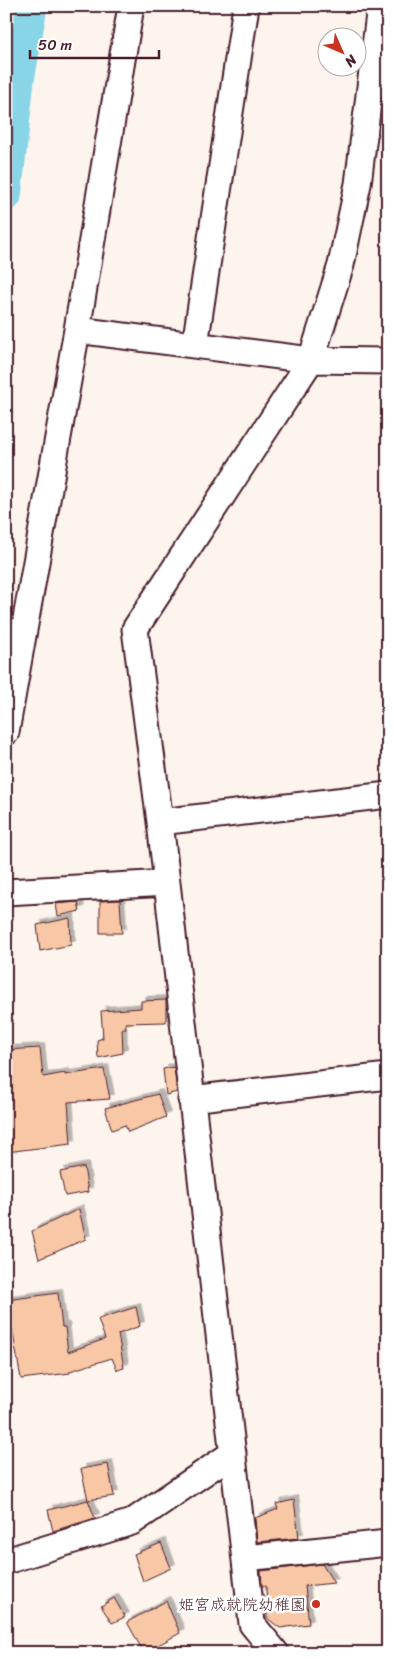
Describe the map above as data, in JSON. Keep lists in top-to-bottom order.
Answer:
{
  "places": ["姫宮成就院幼稚園"],
  "scale_bar": "50 m",
  "north": "bottom right"
}
